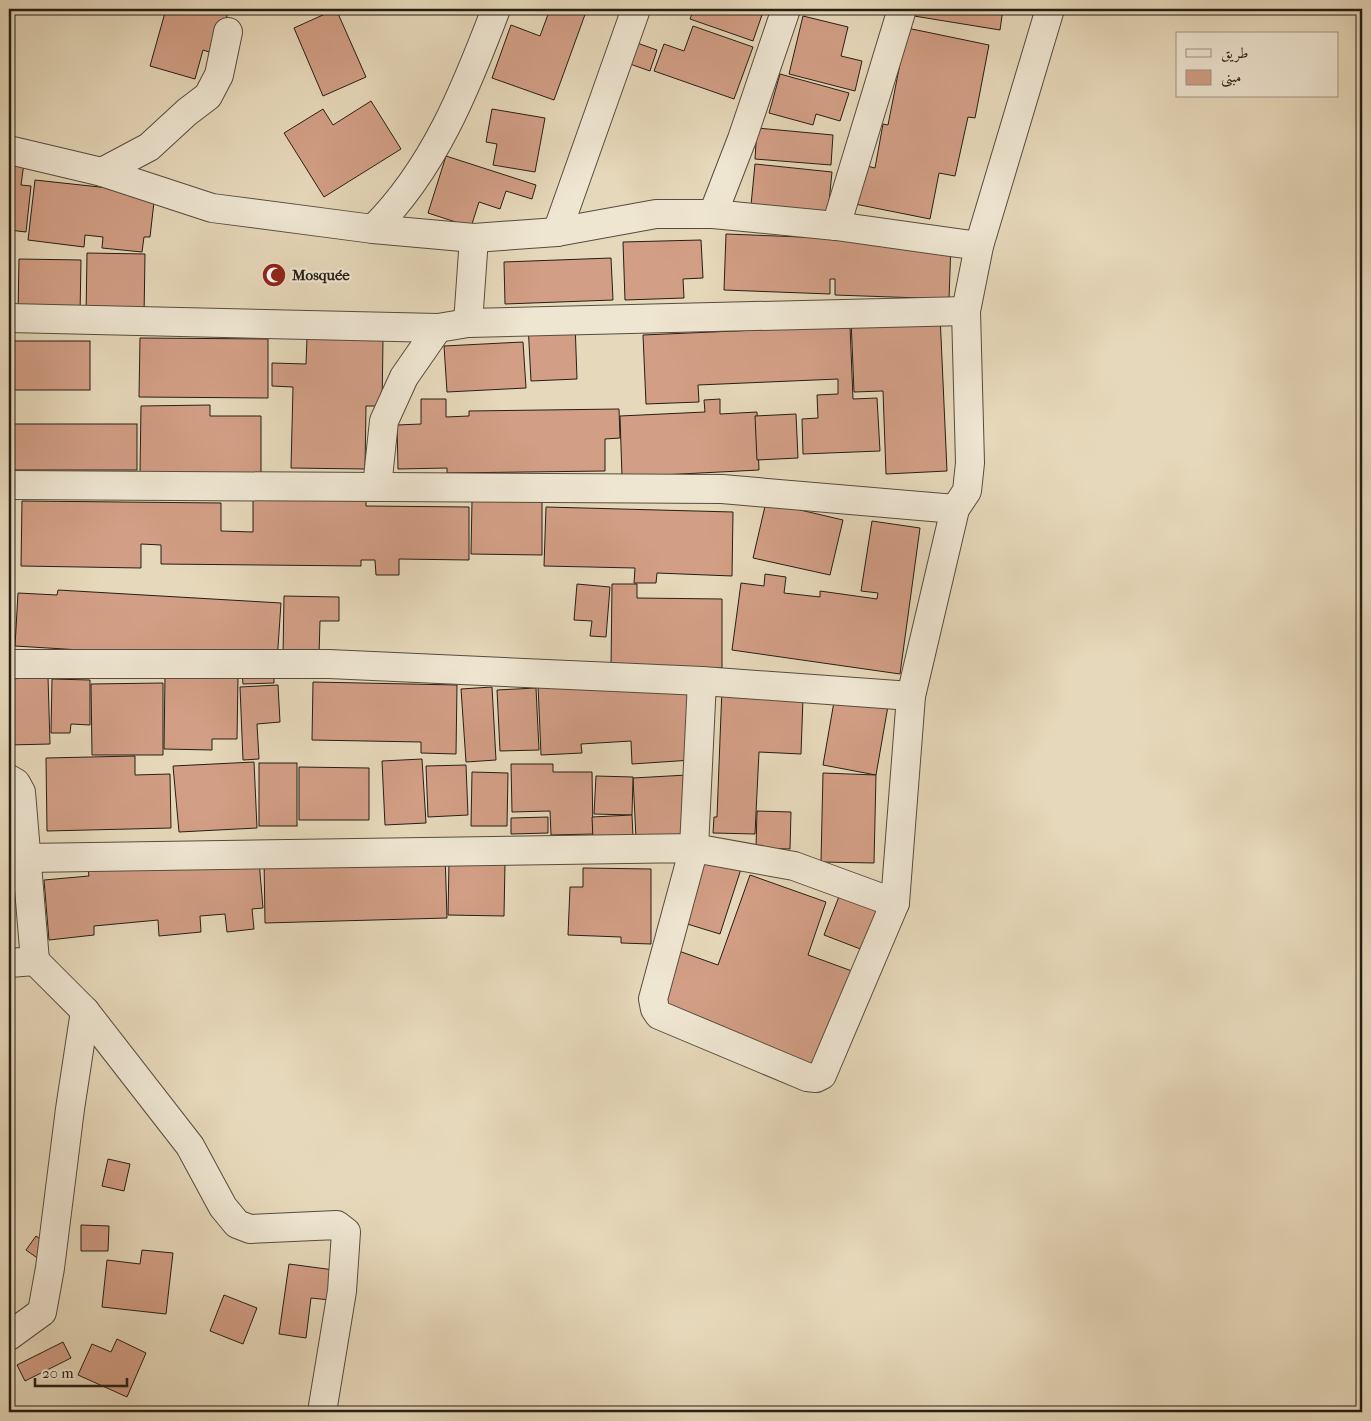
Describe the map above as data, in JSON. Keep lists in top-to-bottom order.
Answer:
{
  "places": {
    "mosque": ["Mosquée"]
  },
  "legend": ["طريق", "مبنى"],
  "scale_bar": "20 m"
}
